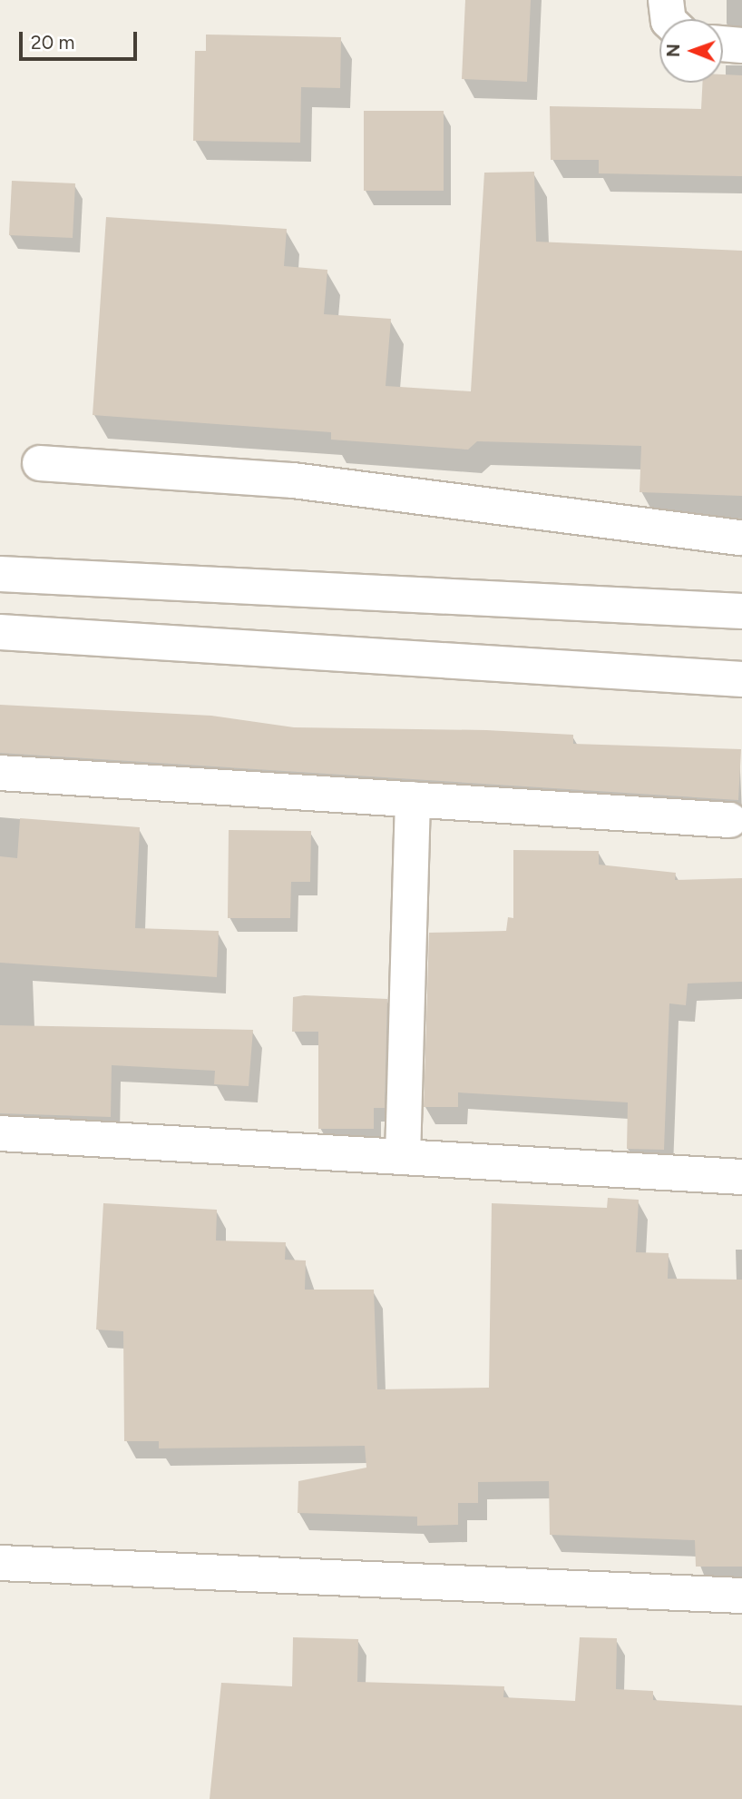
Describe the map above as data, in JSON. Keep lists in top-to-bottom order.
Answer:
{
  "scale_bar": "20 m",
  "north": "left"
}
